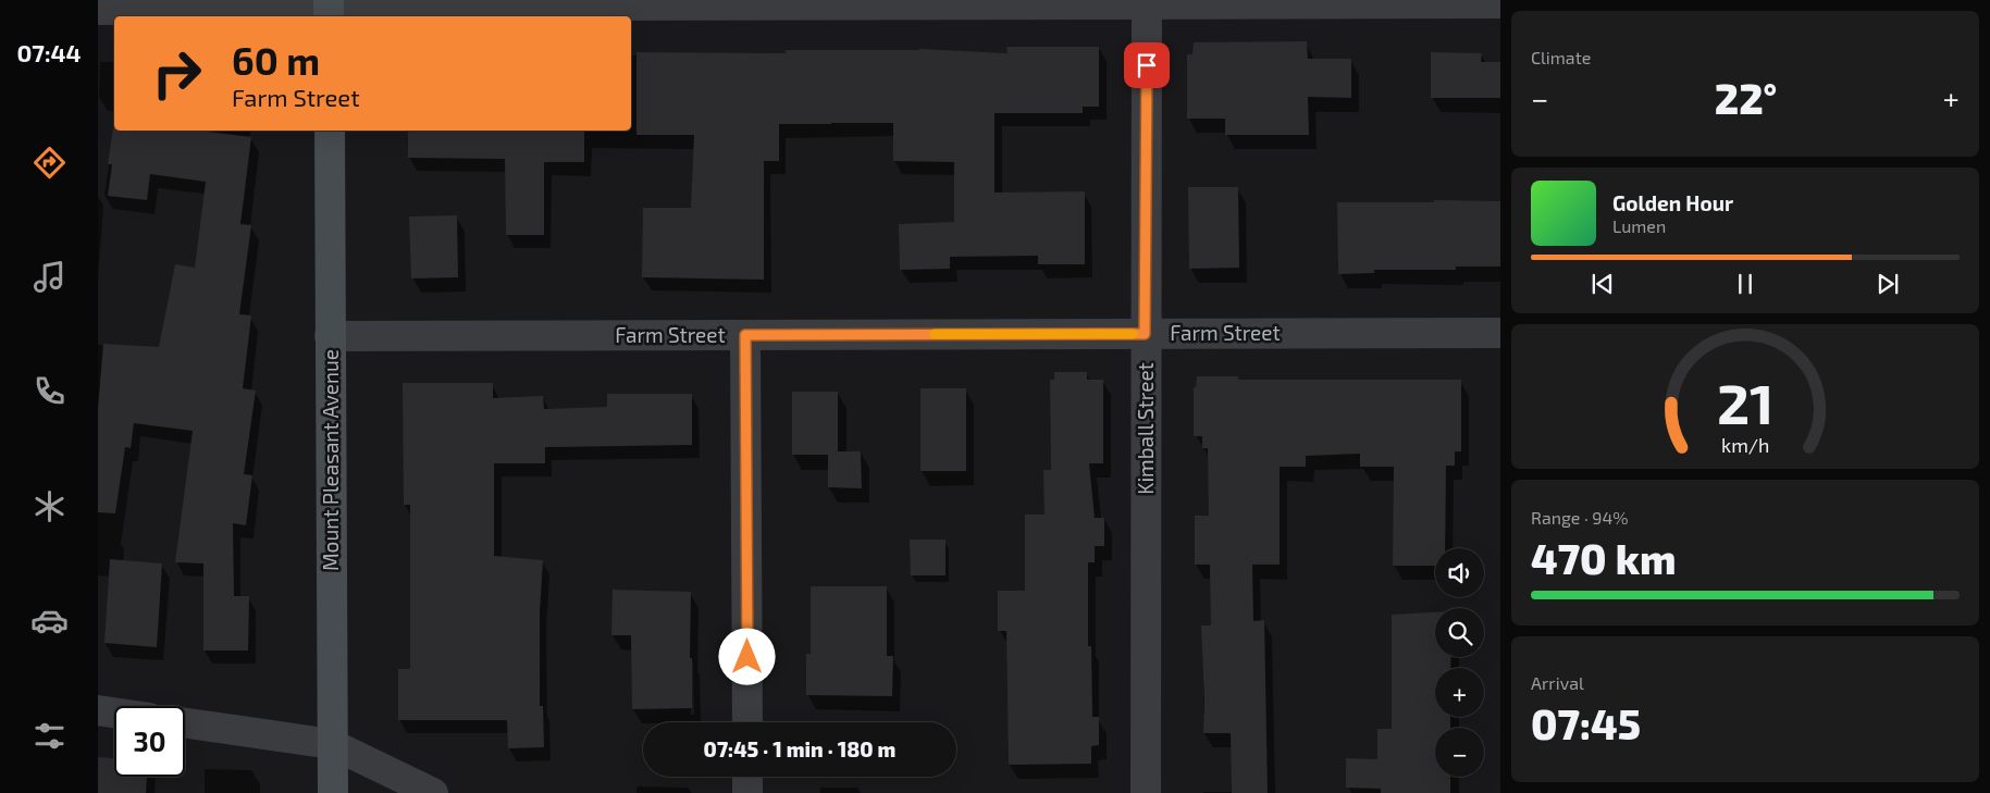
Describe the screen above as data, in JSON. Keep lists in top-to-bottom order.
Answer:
{
  "streets": {
    "main road": ["Mount Pleasant Avenue"],
    "street": ["Farm Street", "Kimball Street"]
  },
  "crossings": [
    ["Farm Street", "Kimball Street"],
    ["Farm Street", "Mount Pleasant Avenue"]
  ],
  "page": {
    "tabs": "07:44",
    "tile": [
      "Climate",
      ["Range · 94%", "470 km"],
      ["Arrival", "07:45"]
    ],
    "turn": ["60 m", "Farm Street"],
    "heat": ["−", "22°", "+"],
    "song": ["Golden Hour", "Lumen"],
    "map_buttons": ["+", "−"],
    "limit": "30",
    "trip": "07:45 · 1 min · 180 m",
    "gauge": ["21", "km/h"]
  }
}
